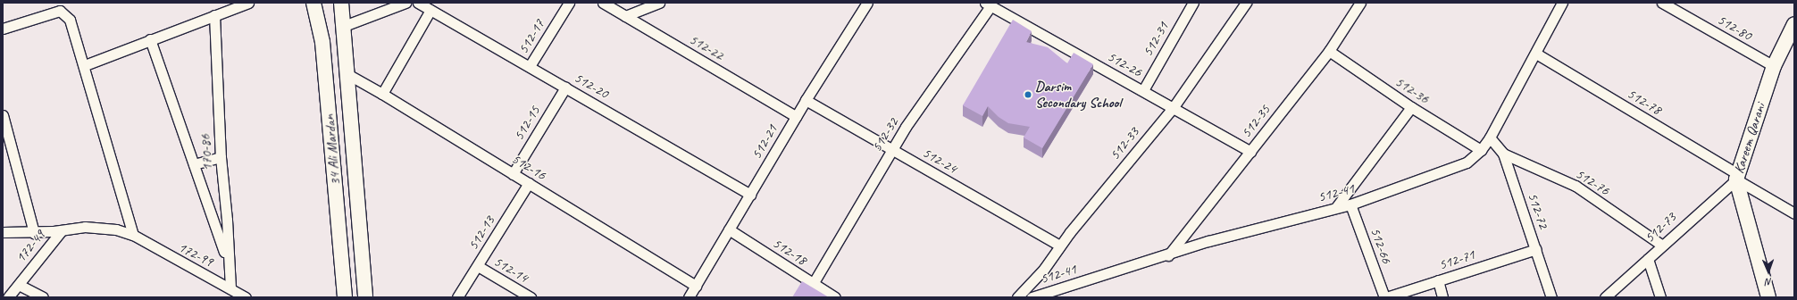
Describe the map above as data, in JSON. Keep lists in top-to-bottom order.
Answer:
{
  "streets": {
    "main road": ["Kareem Qarani", "34 Ali Mardan"],
    "street": [
      "512-80",
      "512-17",
      "512-31",
      "512-22",
      "512-26",
      "512-20",
      "512-36",
      "512-78",
      "512-35",
      "512-15",
      "512-32",
      "512-21",
      "512-33",
      "170-86",
      "512-24",
      "512-16",
      "512-76",
      "512-41",
      "512-72",
      "512-73",
      "512-13",
      "512-66",
      "172-49",
      "512-18",
      "172-99",
      "512-71",
      "512-14"
    ]
  },
  "crossings": [
    ["512-80", "Kareem Qarani"],
    ["512-17", "512-20"],
    ["512-31", "512-26"],
    ["512-22", "512-21"],
    ["512-26", "512-35"],
    ["512-26", "512-32"],
    ["512-26", "512-33"],
    ["512-20", "512-15"],
    ["512-20", "512-21"],
    ["512-36", "512-35"],
    ["512-36", "512-41"],
    ["512-78", "Kareem Qarani"],
    ["512-78", "512-41"],
    ["512-78", "512-73"],
    ["512-35", "512-41"],
    ["512-15", "512-16"],
    ["512-32", "512-24"],
    ["512-32", "512-18"],
    ["Kareem Qarani", "512-73"],
    ["512-21", "512-24"],
    ["512-21", "512-16"],
    ["512-21", "512-18"],
    ["512-33", "512-24"],
    ["34 Ali Mardan", "512-16"],
    ["170-86", "172-99"],
    ["512-16", "512-13"],
    ["512-76", "512-72"],
    ["512-76", "512-73"],
    ["512-41", "512-72"],
    ["512-41", "512-66"],
    ["512-72", "512-71"],
    ["512-13", "512-14"],
    ["512-66", "512-71"],
    ["172-49", "172-99"]
  ],
  "places": ["Darsim Secondary School"],
  "north": "bottom"
}
